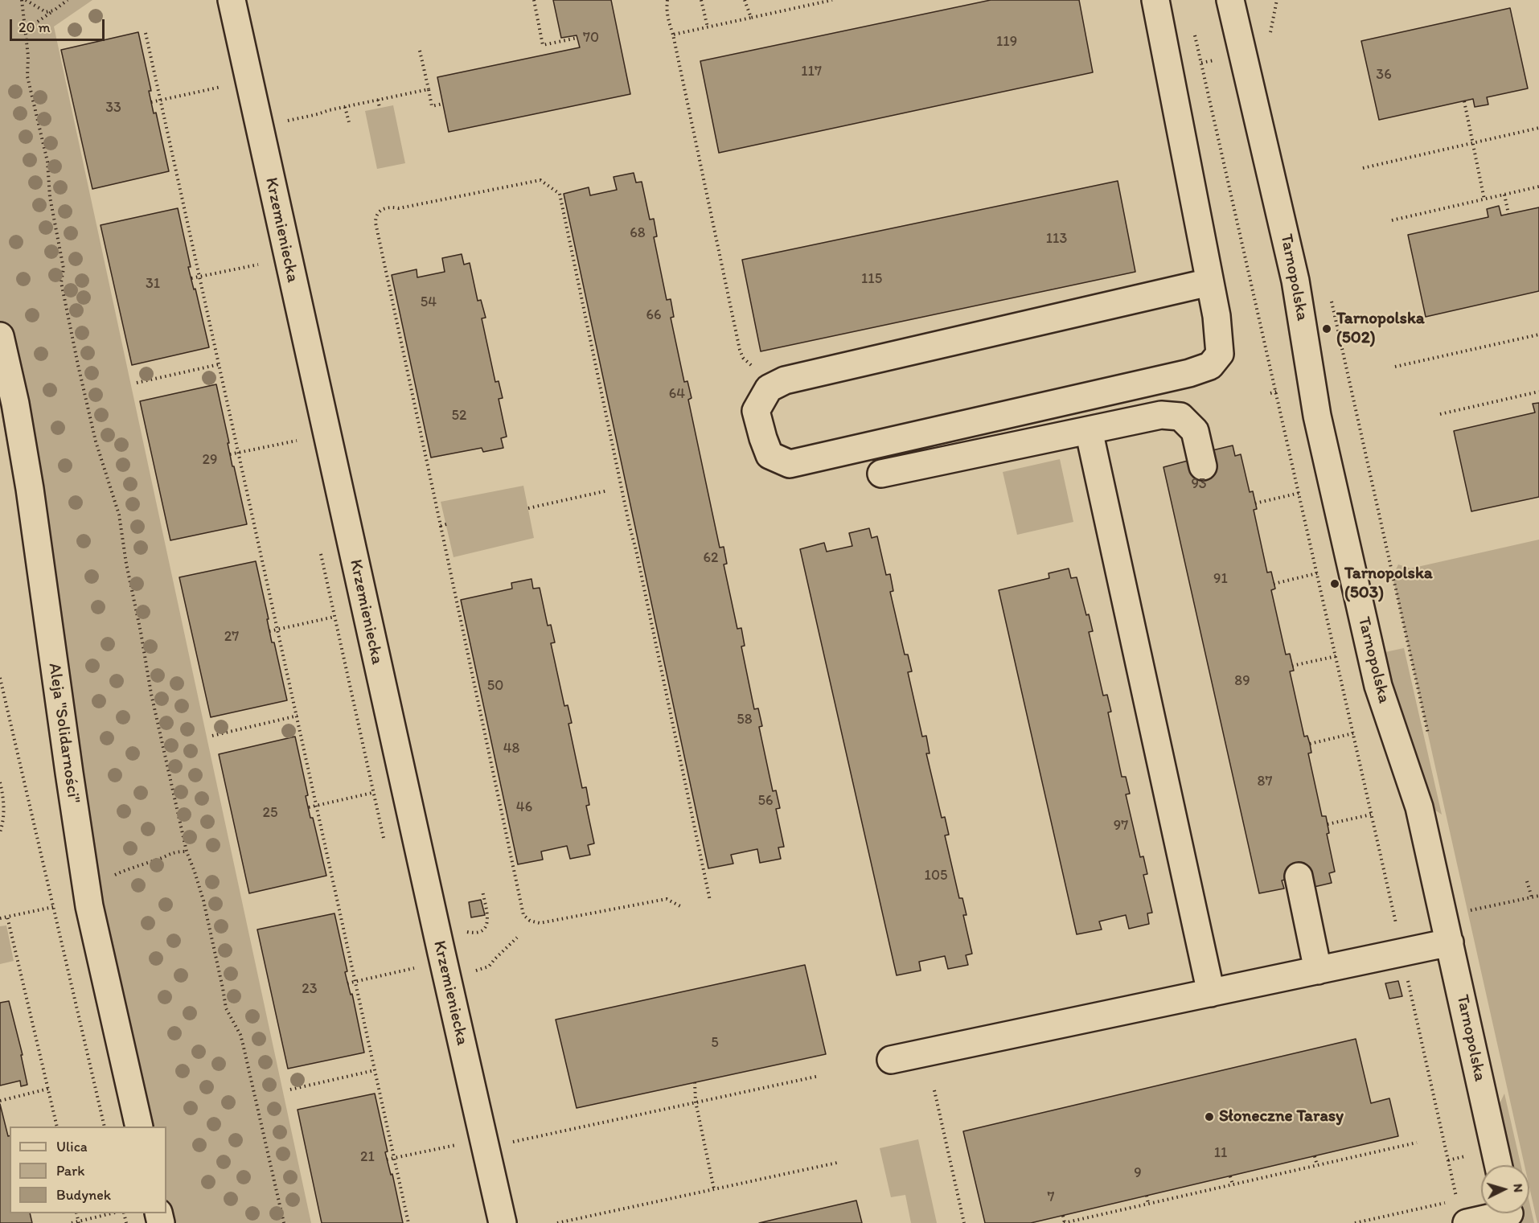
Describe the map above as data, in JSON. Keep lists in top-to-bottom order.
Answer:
{
  "streets": {
    "street": ["Krzemieniecka", "Tarnopolska", "Aleja \"Solidarności\""]
  },
  "places": ["Tarnopolska (502)", "Tarnopolska (503)", "Słoneczne Tarasy"],
  "house_numbers": [
    "70",
    "119",
    "117",
    "36",
    "33",
    "68",
    "113",
    "115",
    "31",
    "54",
    "66",
    "64",
    "52",
    "29",
    "93",
    "62",
    "91",
    "27",
    "89",
    "50",
    "58",
    "48",
    "87",
    "56",
    "46",
    "25",
    "97",
    "105",
    "23",
    "5",
    "11",
    "21",
    "9",
    "7"
  ],
  "legend": ["Ulica", "Park", "Budynek"],
  "scale_bar": "20 m",
  "north": "right"
}
